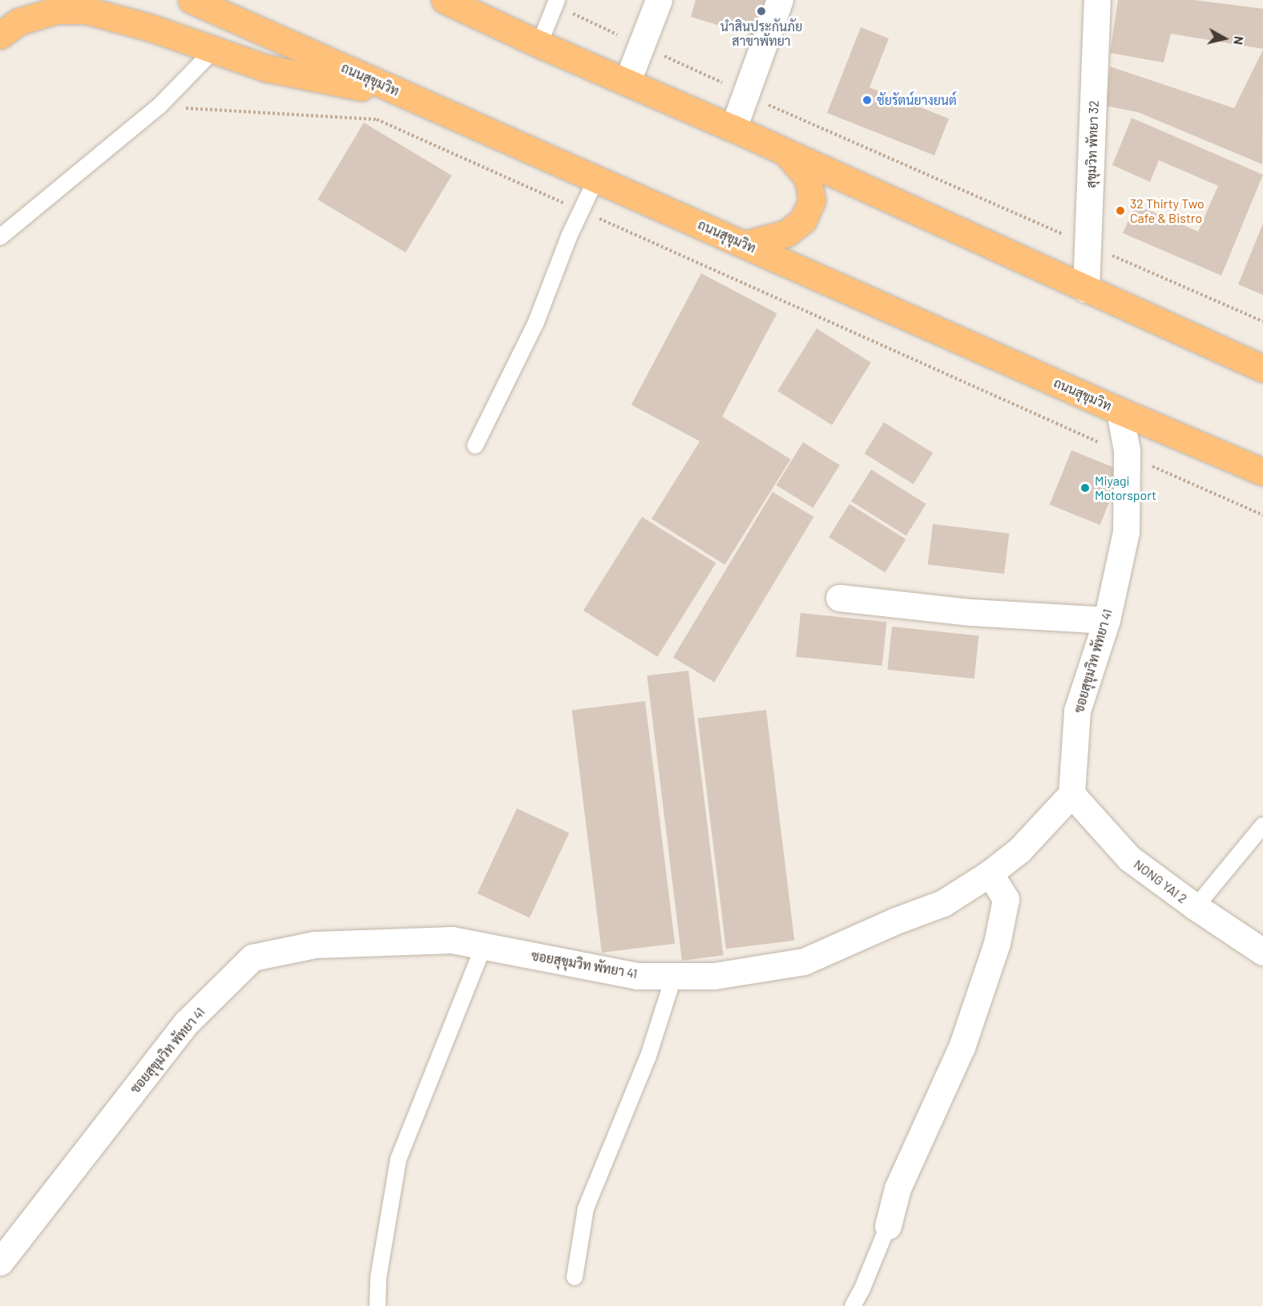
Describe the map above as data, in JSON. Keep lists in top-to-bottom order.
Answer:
{
  "streets": {
    "highway": ["ถนนสุขุมวิท"],
    "street": ["สุขุมวิท พัทยา 32", "ซอยสุขุมวิท พัทยา 41", "NONG YAI 2"]
  },
  "crossings": [
    ["ถนนสุขุมวิท", "ซอยสุขุมวิท พัทยา 41"],
    ["ซอยสุขุมวิท พัทยา 41", "NONG YAI 2"]
  ],
  "places": [
    "นำสินประกันภัย สาขาพัทยา",
    "ชัยรัตน์ยางยนต์",
    "32 Thirty Two Cafe & Bistro",
    "Miyagi Motorsport"
  ],
  "north": "right"
}
